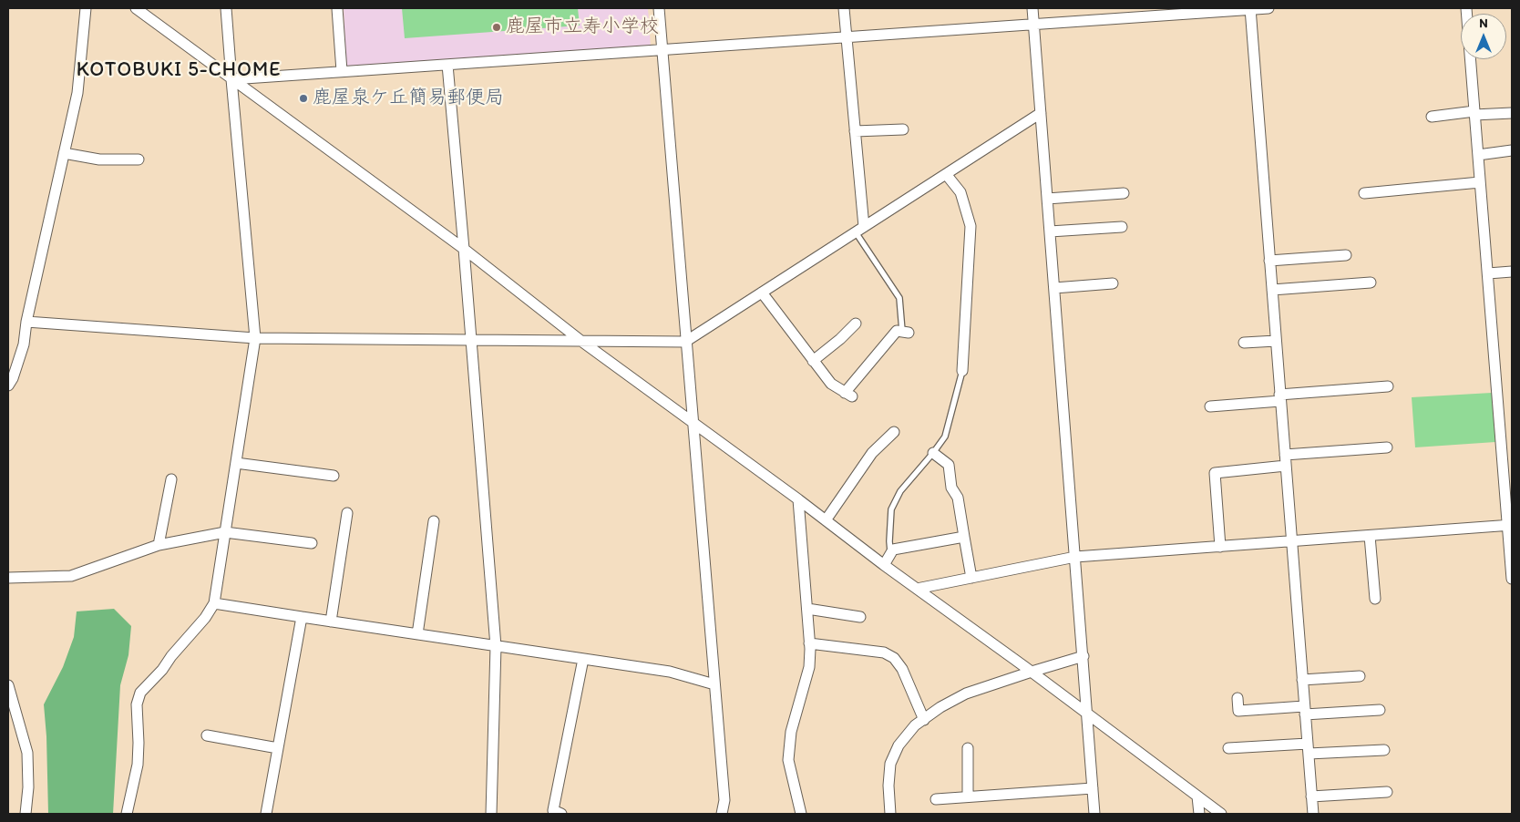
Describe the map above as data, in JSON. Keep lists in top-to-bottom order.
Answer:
{
  "districts": ["KOTOBUKI 5-CHOME"],
  "places": ["鹿屋市立寿小学校", "鹿屋泉ケ丘簡易郵便局"],
  "north": "top"
}
